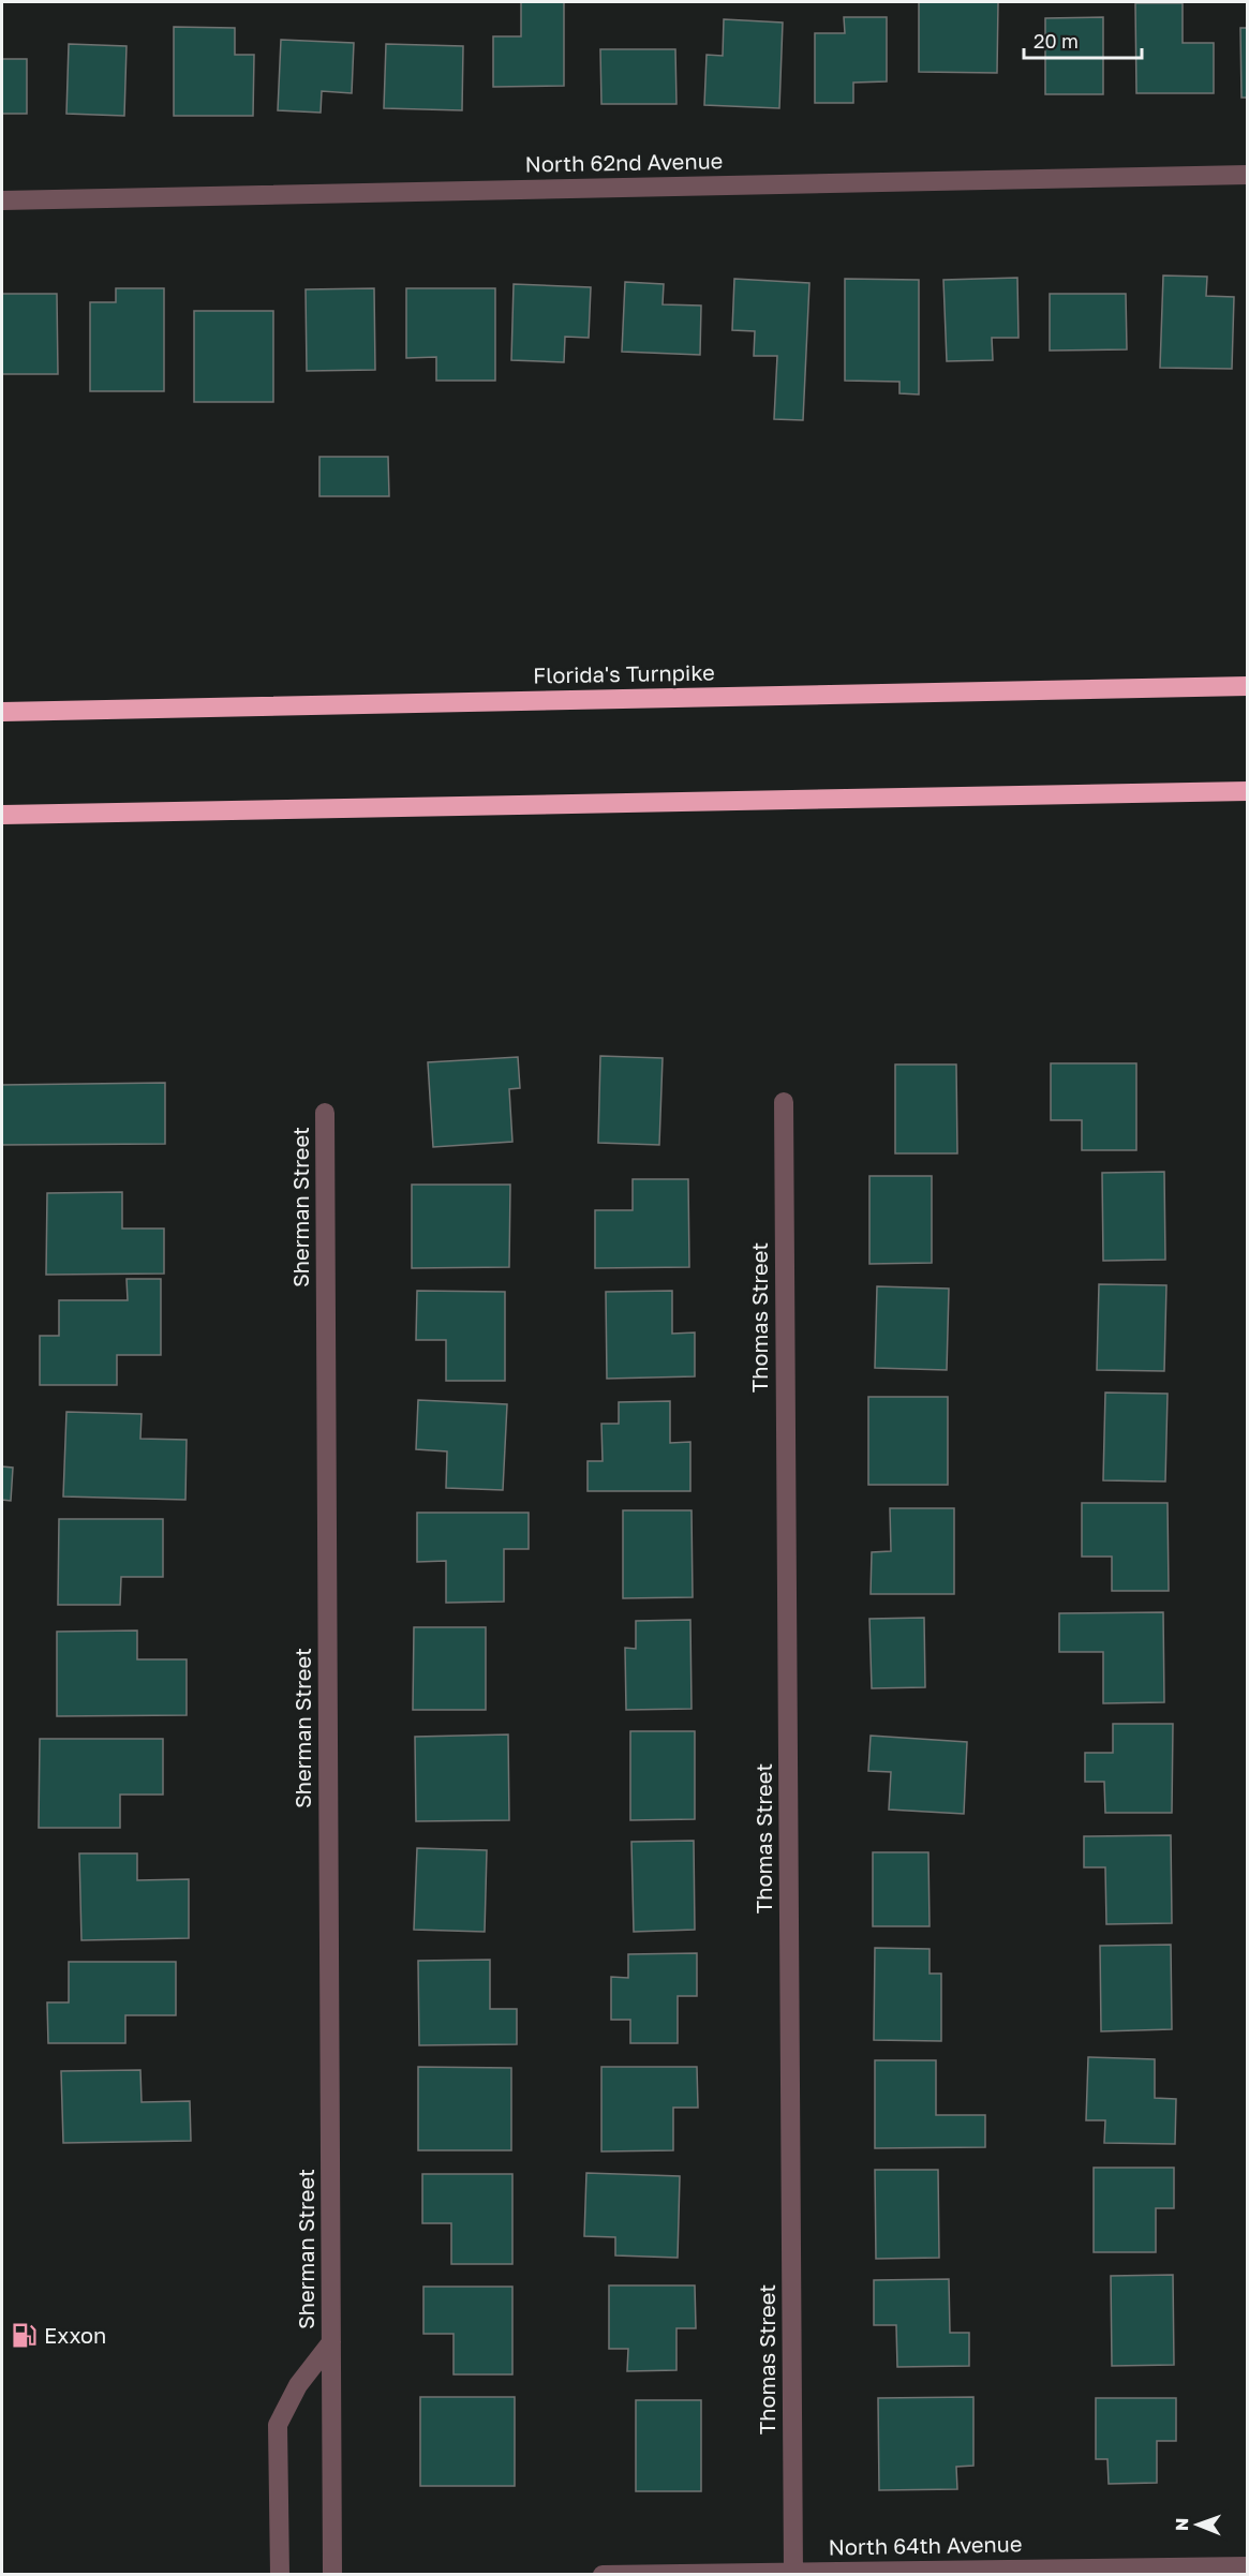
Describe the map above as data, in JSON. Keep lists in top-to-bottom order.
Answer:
{
  "streets": {
    "highway": ["Florida's Turnpike"],
    "street": [
      "North 62nd Avenue",
      "Sherman Street",
      "Thomas Street",
      "North 64th Avenue"
    ]
  },
  "crossings": [
    ["Thomas Street", "North 64th Avenue"]
  ],
  "places": {
    "fuel station": ["Exxon"]
  },
  "scale_bar": "20 m",
  "north": "left"
}
